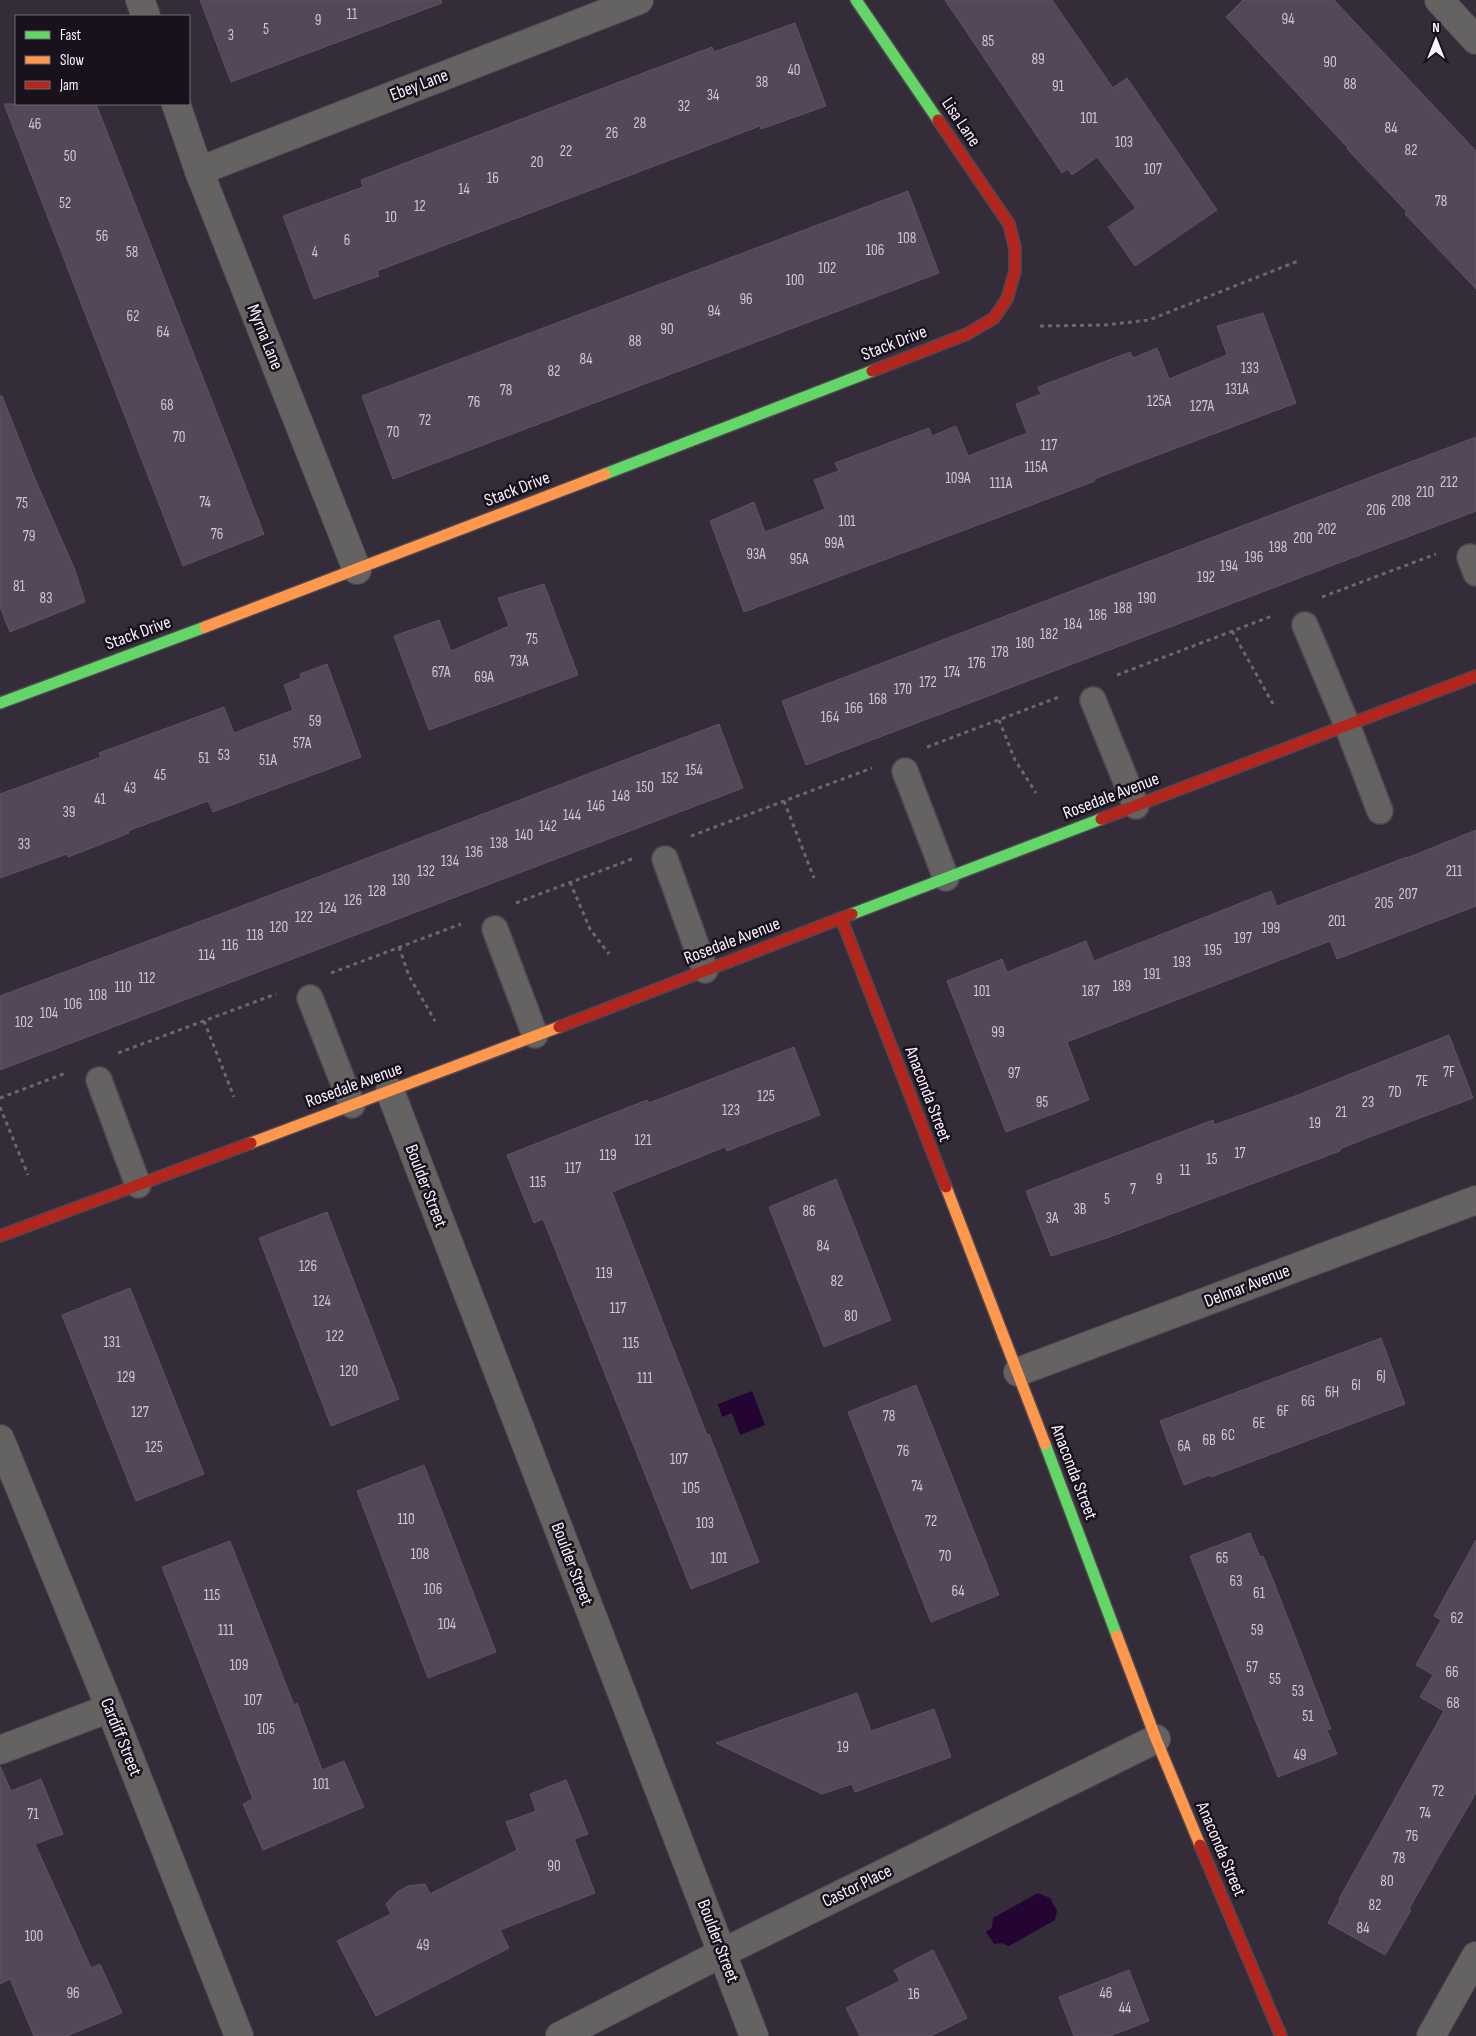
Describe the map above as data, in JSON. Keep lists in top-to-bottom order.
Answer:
{
  "streets": {
    "street": [
      "Ebey Lane",
      "Lisa Lane",
      "Myrna Lane",
      "Stack Drive",
      "Rosedale Avenue",
      "Anaconda Street",
      "Boulder Street",
      "Delmar Avenue",
      "Cardiff Street",
      "Castor Place"
    ]
  },
  "crossings": [
    ["Ebey Lane", "Myrna Lane"],
    ["Lisa Lane", "Stack Drive"],
    ["Myrna Lane", "Stack Drive"],
    ["Rosedale Avenue", "Anaconda Street"],
    ["Rosedale Avenue", "Boulder Street"],
    ["Anaconda Street", "Delmar Avenue"],
    ["Anaconda Street", "Castor Place"],
    ["Boulder Street", "Castor Place"]
  ],
  "house_numbers": [
    "11",
    "94",
    "9",
    "5",
    "3",
    "85",
    "89",
    "90",
    "40",
    "38",
    "88",
    "91",
    "34",
    "32",
    "101",
    "28",
    "46",
    "84",
    "26",
    "103",
    "82",
    "22",
    "50",
    "20",
    "107",
    "16",
    "14",
    "78",
    "52",
    "12",
    "10",
    "56",
    "108",
    "6",
    "106",
    "58",
    "4",
    "102",
    "100",
    "96",
    "94",
    "62",
    "90",
    "64",
    "88",
    "84",
    "133",
    "82",
    "131A",
    "78",
    "125A",
    "76",
    "68",
    "127A",
    "72",
    "70",
    "70",
    "117",
    "115A",
    "109A",
    "212",
    "111A",
    "210",
    "208",
    "74",
    "75",
    "206",
    "101",
    "202",
    "76",
    "79",
    "200",
    "99A",
    "198",
    "93A",
    "196",
    "95A",
    "194",
    "192",
    "81",
    "83",
    "190",
    "188",
    "186",
    "184",
    "182",
    "75",
    "180",
    "178",
    "73A",
    "176",
    "67A",
    "174",
    "69A",
    "172",
    "170",
    "168",
    "166",
    "164",
    "59",
    "57A",
    "53",
    "51",
    "51A",
    "154",
    "45",
    "152",
    "150",
    "43",
    "148",
    "41",
    "146",
    "39",
    "144",
    "142",
    "140",
    "138",
    "33",
    "136",
    "134",
    "132",
    "211",
    "130",
    "128",
    "207",
    "126",
    "205",
    "124",
    "122",
    "201",
    "120",
    "199",
    "118",
    "197",
    "116",
    "195",
    "114",
    "193",
    "191",
    "112",
    "189",
    "110",
    "101",
    "187",
    "108",
    "106",
    "104",
    "102",
    "99",
    "7F",
    "97",
    "7E",
    "7D",
    "125",
    "95",
    "23",
    "123",
    "21",
    "19",
    "121",
    "17",
    "119",
    "15",
    "117",
    "11",
    "9",
    "115",
    "7",
    "5",
    "3B",
    "86",
    "3A",
    "84",
    "126",
    "119",
    "82",
    "124",
    "117",
    "80",
    "122",
    "131",
    "115",
    "120",
    "6J",
    "129",
    "111",
    "6I",
    "6H",
    "6G",
    "6F",
    "127",
    "78",
    "6E",
    "6C",
    "6B",
    "6A",
    "125",
    "76",
    "107",
    "74",
    "105",
    "110",
    "72",
    "103",
    "108",
    "70",
    "101",
    "65",
    "63",
    "106",
    "64",
    "61",
    "115",
    "62",
    "104",
    "111",
    "59",
    "109",
    "57",
    "66",
    "55",
    "53",
    "107",
    "68",
    "51",
    "105",
    "19",
    "49",
    "101",
    "72",
    "74",
    "71",
    "76",
    "78",
    "90",
    "80",
    "82",
    "84",
    "100",
    "49",
    "96",
    "46",
    "16",
    "44"
  ],
  "legend": ["Fast", "Slow", "Jam"],
  "north": "top"
}
